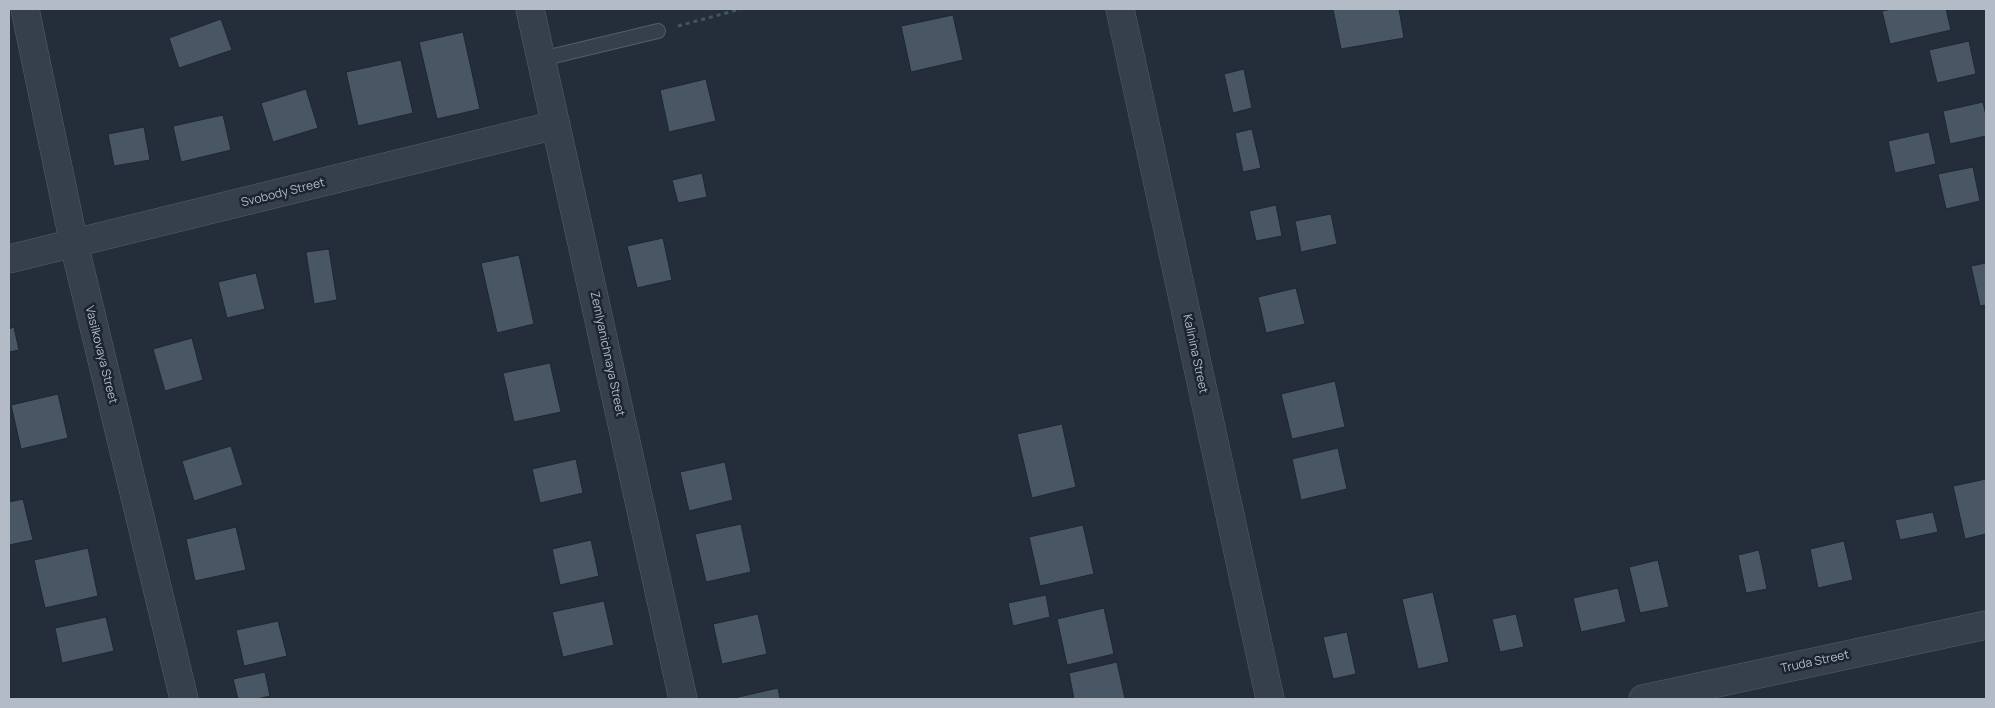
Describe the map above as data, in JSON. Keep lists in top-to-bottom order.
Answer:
{
  "streets": {
    "street": [
      "Svobody Street",
      "Zemlyanichnaya Street",
      "Kalinina Street",
      "Vasilkovaya Street",
      "Truda Street"
    ]
  },
  "crossings": [
    ["Svobody Street", "Zemlyanichnaya Street"],
    ["Svobody Street", "Vasilkovaya Street"]
  ]
}
